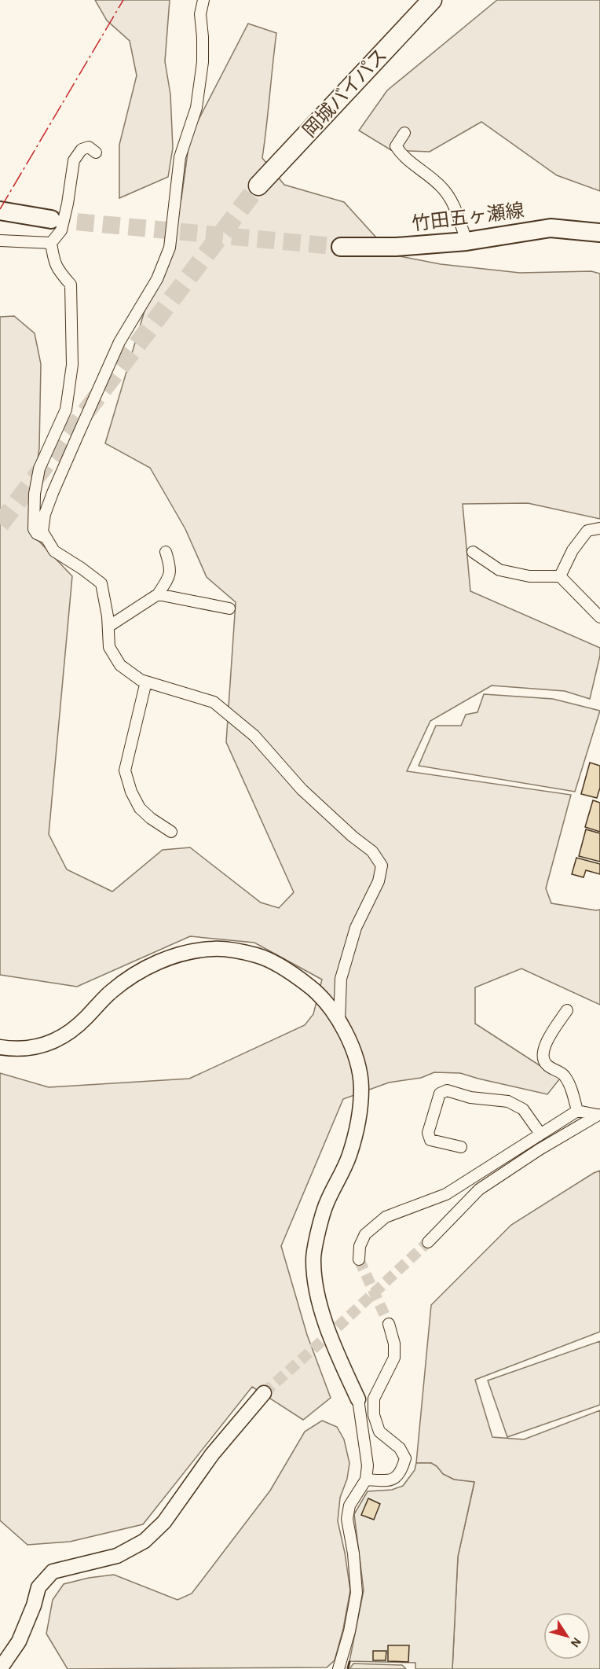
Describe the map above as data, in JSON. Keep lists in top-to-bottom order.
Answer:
{
  "streets": {
    "highway": ["岡城バイパス"],
    "main road": ["竹田五ヶ瀬線"]
  },
  "north": "bottom right"
}
